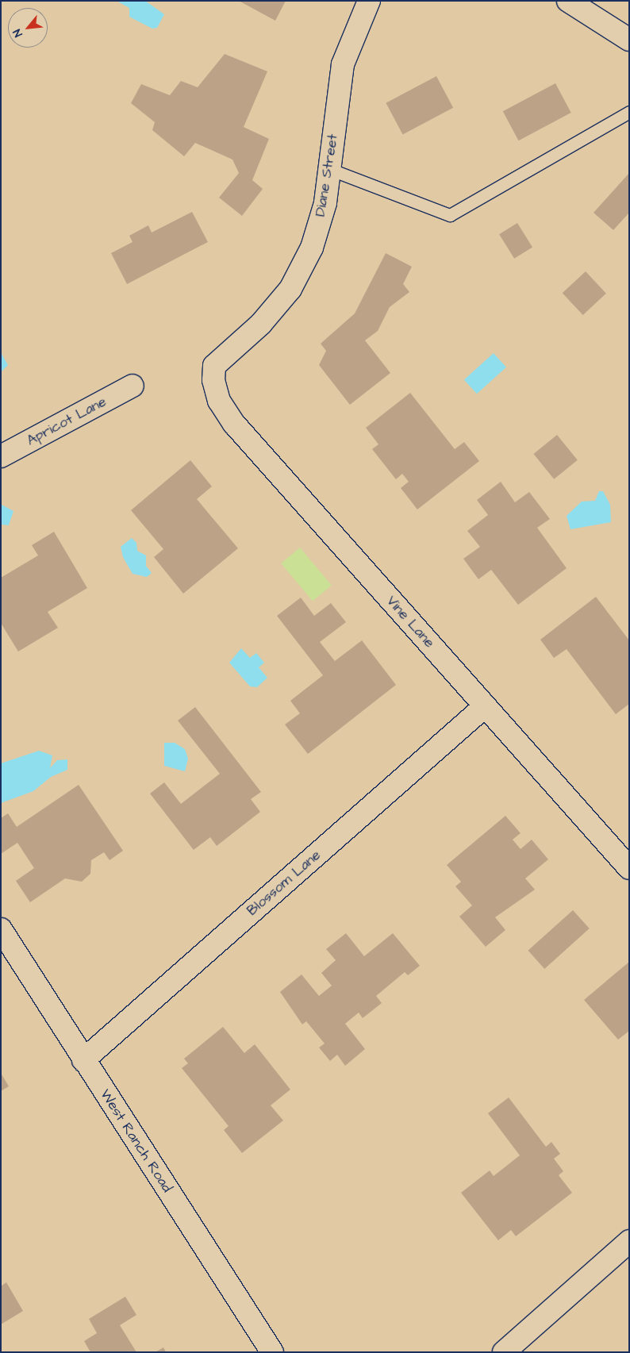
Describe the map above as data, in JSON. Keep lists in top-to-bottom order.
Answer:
{
  "streets": {
    "street": [
      "Diane Street",
      "Apricot Lane",
      "Vine Lane",
      "Blossom Lane",
      "West Ranch Road"
    ]
  },
  "crossings": [
    ["Diane Street", "Vine Lane"],
    ["Vine Lane", "Blossom Lane"],
    ["Blossom Lane", "West Ranch Road"]
  ],
  "north": "bottom left"
}
